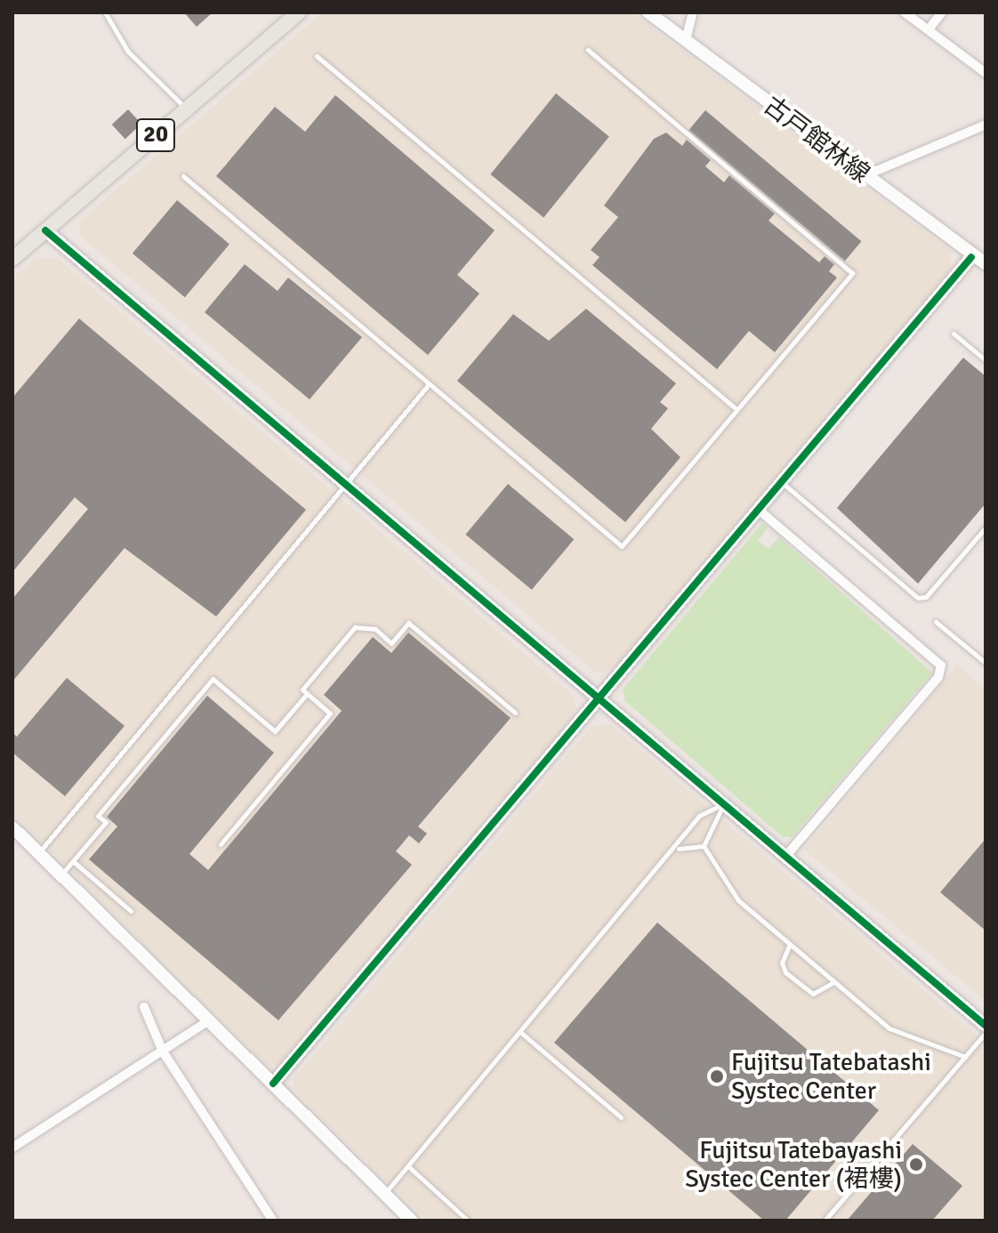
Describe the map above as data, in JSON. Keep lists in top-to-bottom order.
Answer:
{
  "streets": {
    "main road": ["20"],
    "street": ["古戸館林線"]
  },
  "places": ["Fujitsu Tatebatashi Systec Center", "Fujitsu Tatebayashi Systec Center (裙樓)"]
}
